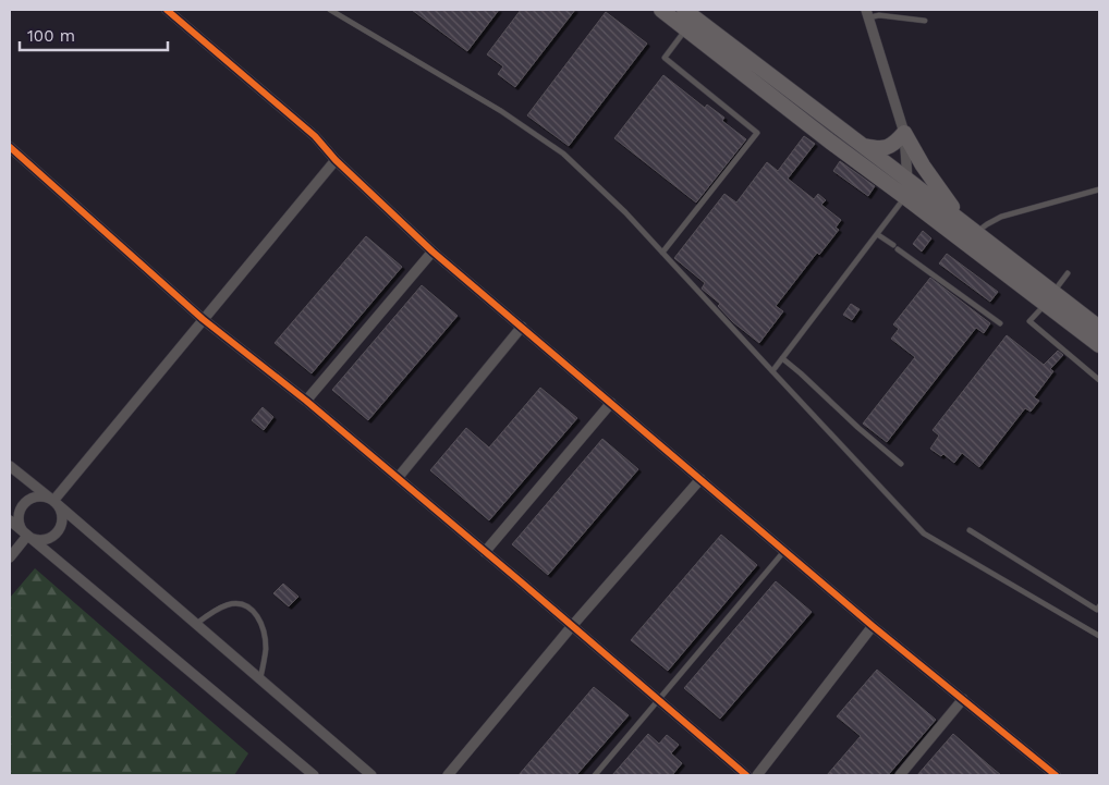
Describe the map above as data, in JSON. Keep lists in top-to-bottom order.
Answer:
{
  "scale_bar": "100 m"
}
